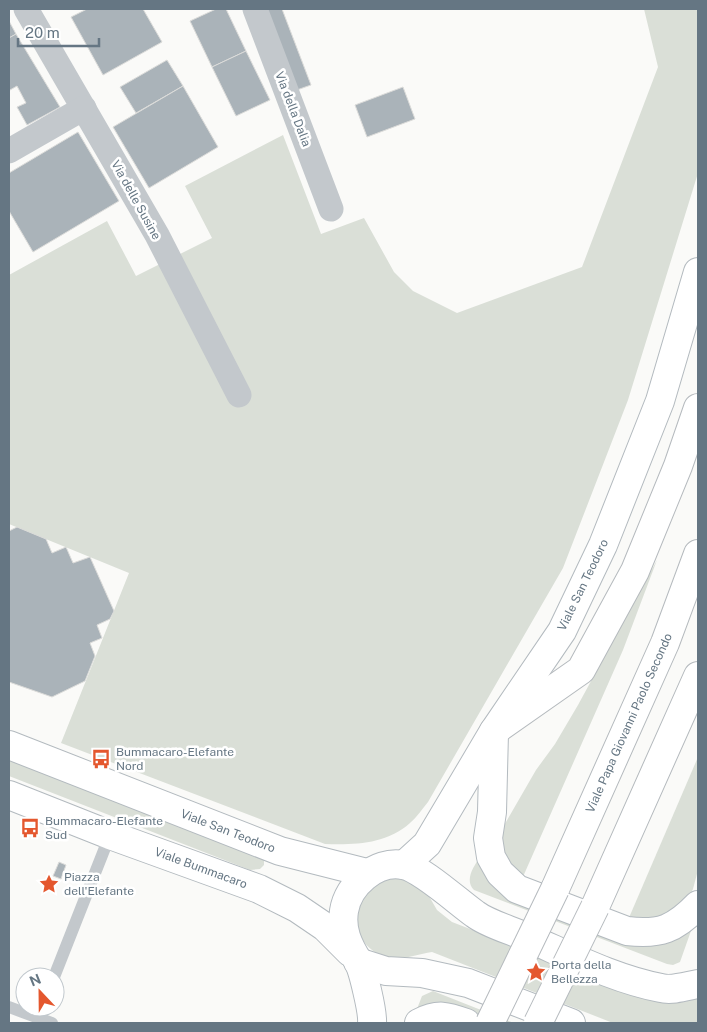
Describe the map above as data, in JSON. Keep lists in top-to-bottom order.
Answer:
{
  "streets": {
    "main road": ["Viale San Teodoro", "Viale Papa Giovanni Paolo Secondo", "Viale Bummacaro"],
    "street": ["Via della Dalia", "Via delle Susine"]
  },
  "places": {
    "bus stop": ["Bummacaro-Elefante Nord", "Bummacaro-Elefante Sud"],
    "place": ["Piazza dell'Elefante", "Porta della Bellezza"]
  },
  "scale_bar": "20 m",
  "north": "top"
}
